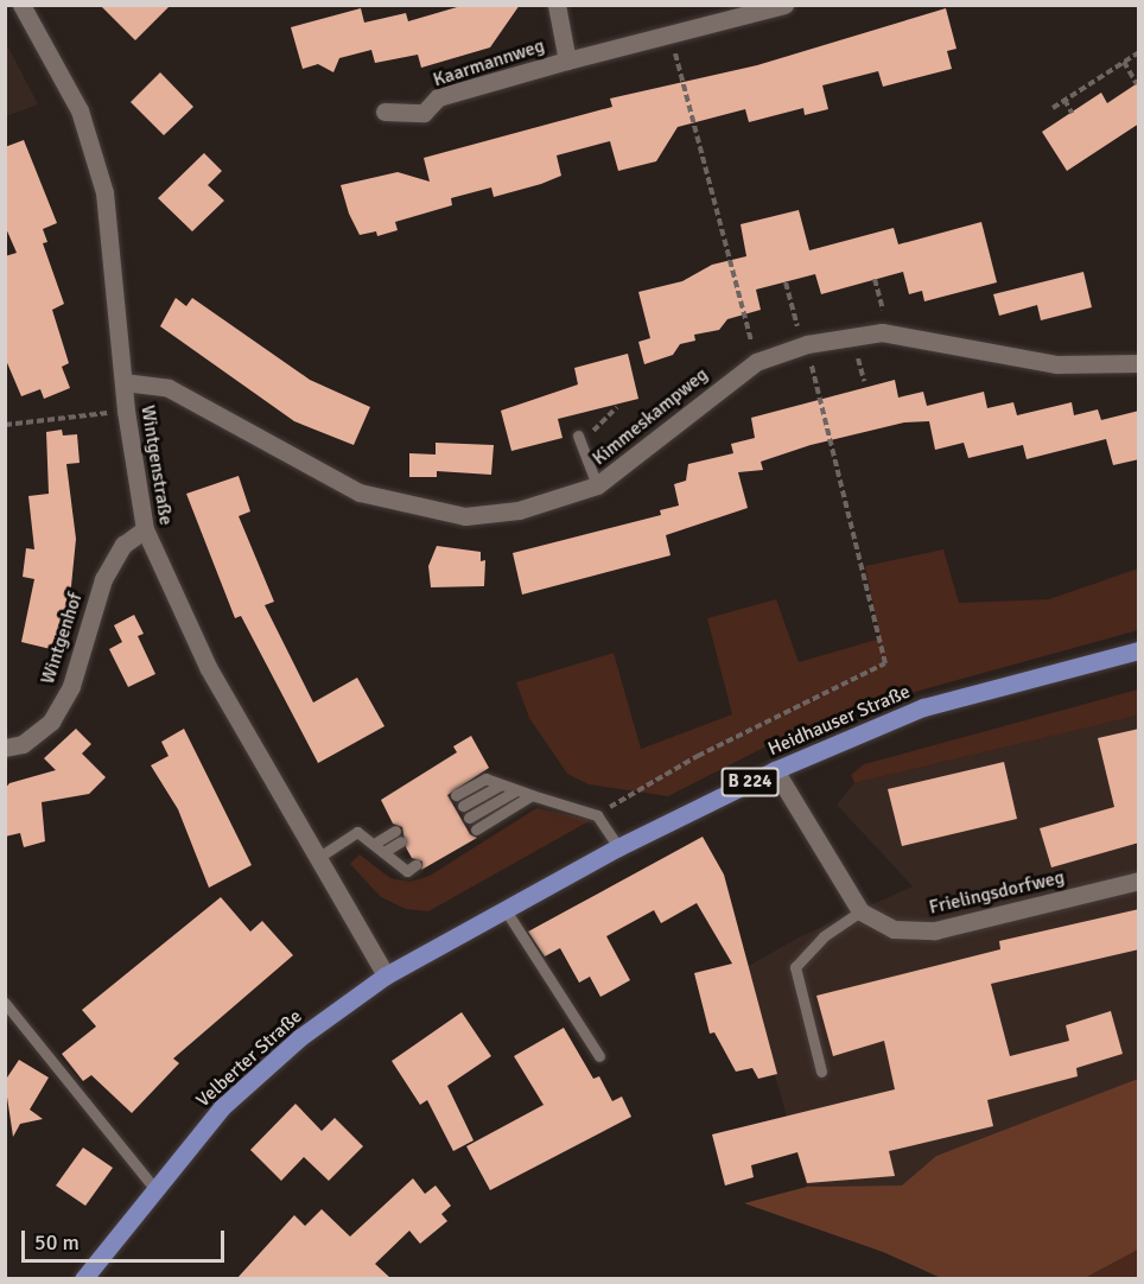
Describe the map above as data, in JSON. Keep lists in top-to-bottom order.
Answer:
{
  "streets": {
    "main road": ["Heidhauser Straße", "B 224", "Velberter Straße"],
    "street": [
      "Kaarmannweg",
      "Kimmeskampweg",
      "Wintgenstraße",
      "Wintgenhof",
      "Frielingsdorfweg"
    ]
  },
  "crossings": [
    ["Kimmeskampweg", "Wintgenstraße"],
    ["Wintgenstraße", "Wintgenhof"],
    ["Wintgenstraße", "Heidhauser Straße"],
    ["Wintgenstraße", "Velberter Straße"],
    ["Heidhauser Straße", "Frielingsdorfweg"],
    ["Heidhauser Straße", "Velberter Straße"]
  ],
  "scale_bar": "50 m"
}
